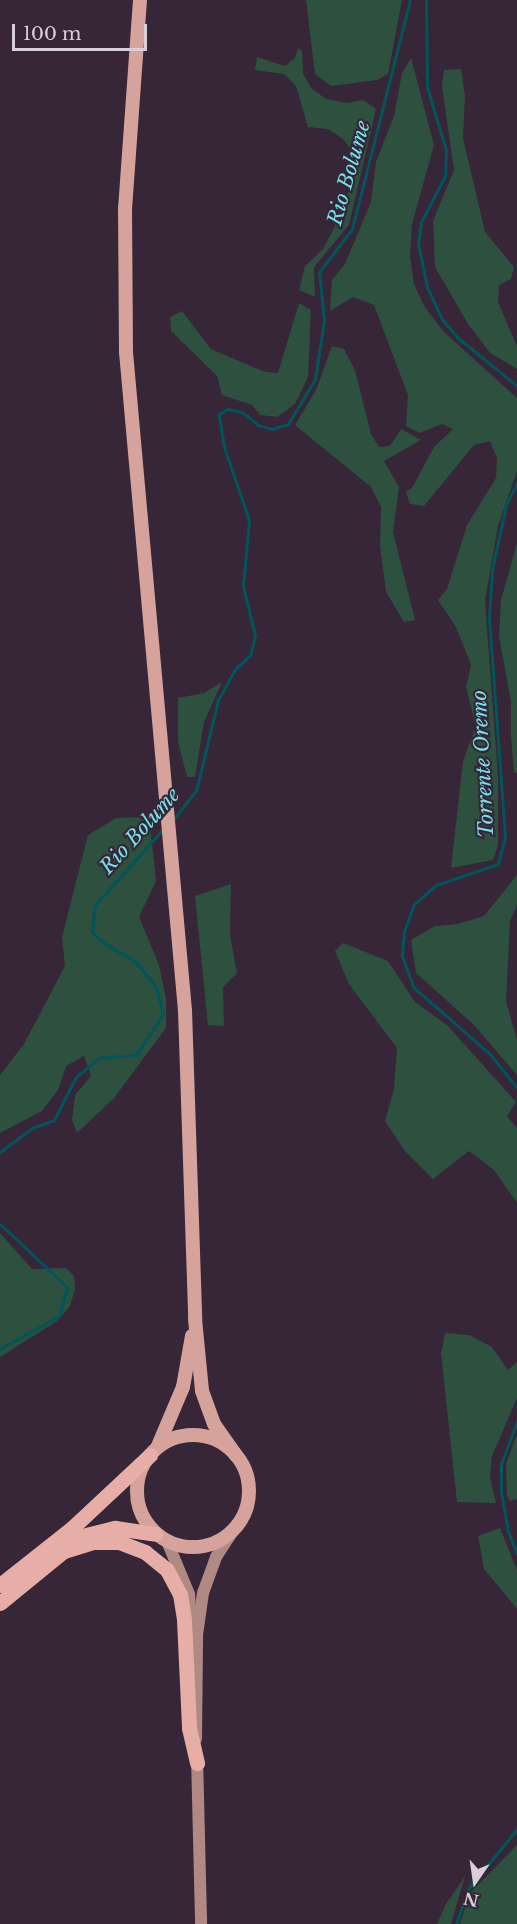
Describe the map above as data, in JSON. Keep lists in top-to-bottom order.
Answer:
{
  "water": ["Rio Bolume", "Torrente Oremo"],
  "scale_bar": "100 m",
  "north": "bottom"
}
